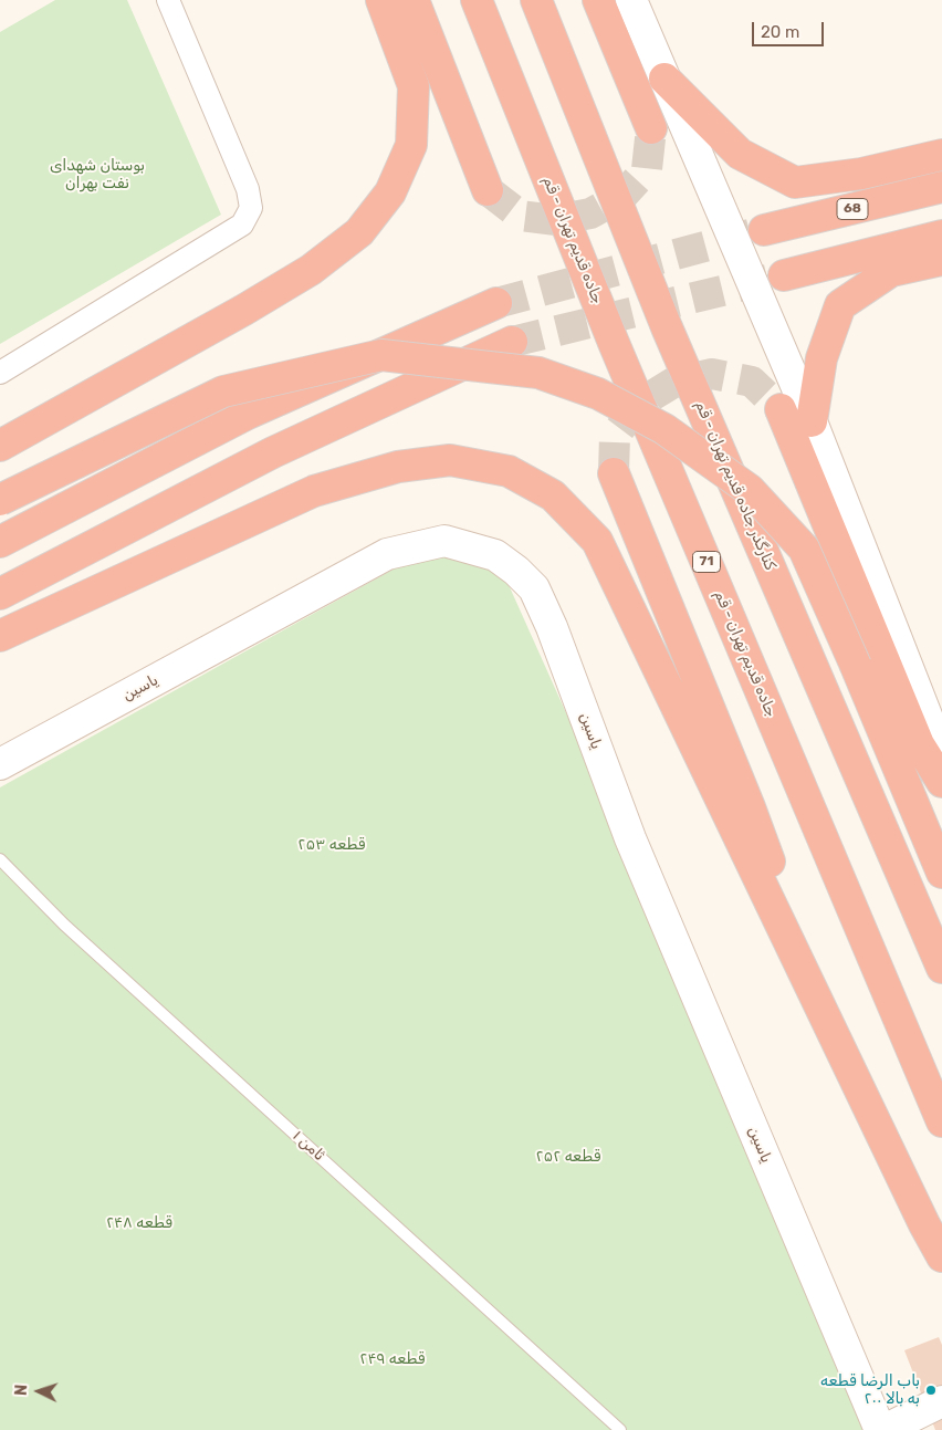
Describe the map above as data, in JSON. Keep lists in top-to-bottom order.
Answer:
{
  "streets": {
    "highway": [
      "68",
      "جاده قدیم تهران - قم",
      "کنارگذر جاده قدیم تهران - قم",
      "71"
    ],
    "street": ["یاسین"],
    "lane": ["ثامن ۱"]
  },
  "parks": [
    "بوستان شهدای نفت بهران",
    "قطعه ۲۵۳",
    "قطعه ۲۵۲",
    "قطعه ۲۴۸",
    "قطعه ۲۴۹"
  ],
  "places": ["باب الرضا قطعه ۲۰۰ به بالا"],
  "scale_bar": "20 m",
  "north": "left"
}
